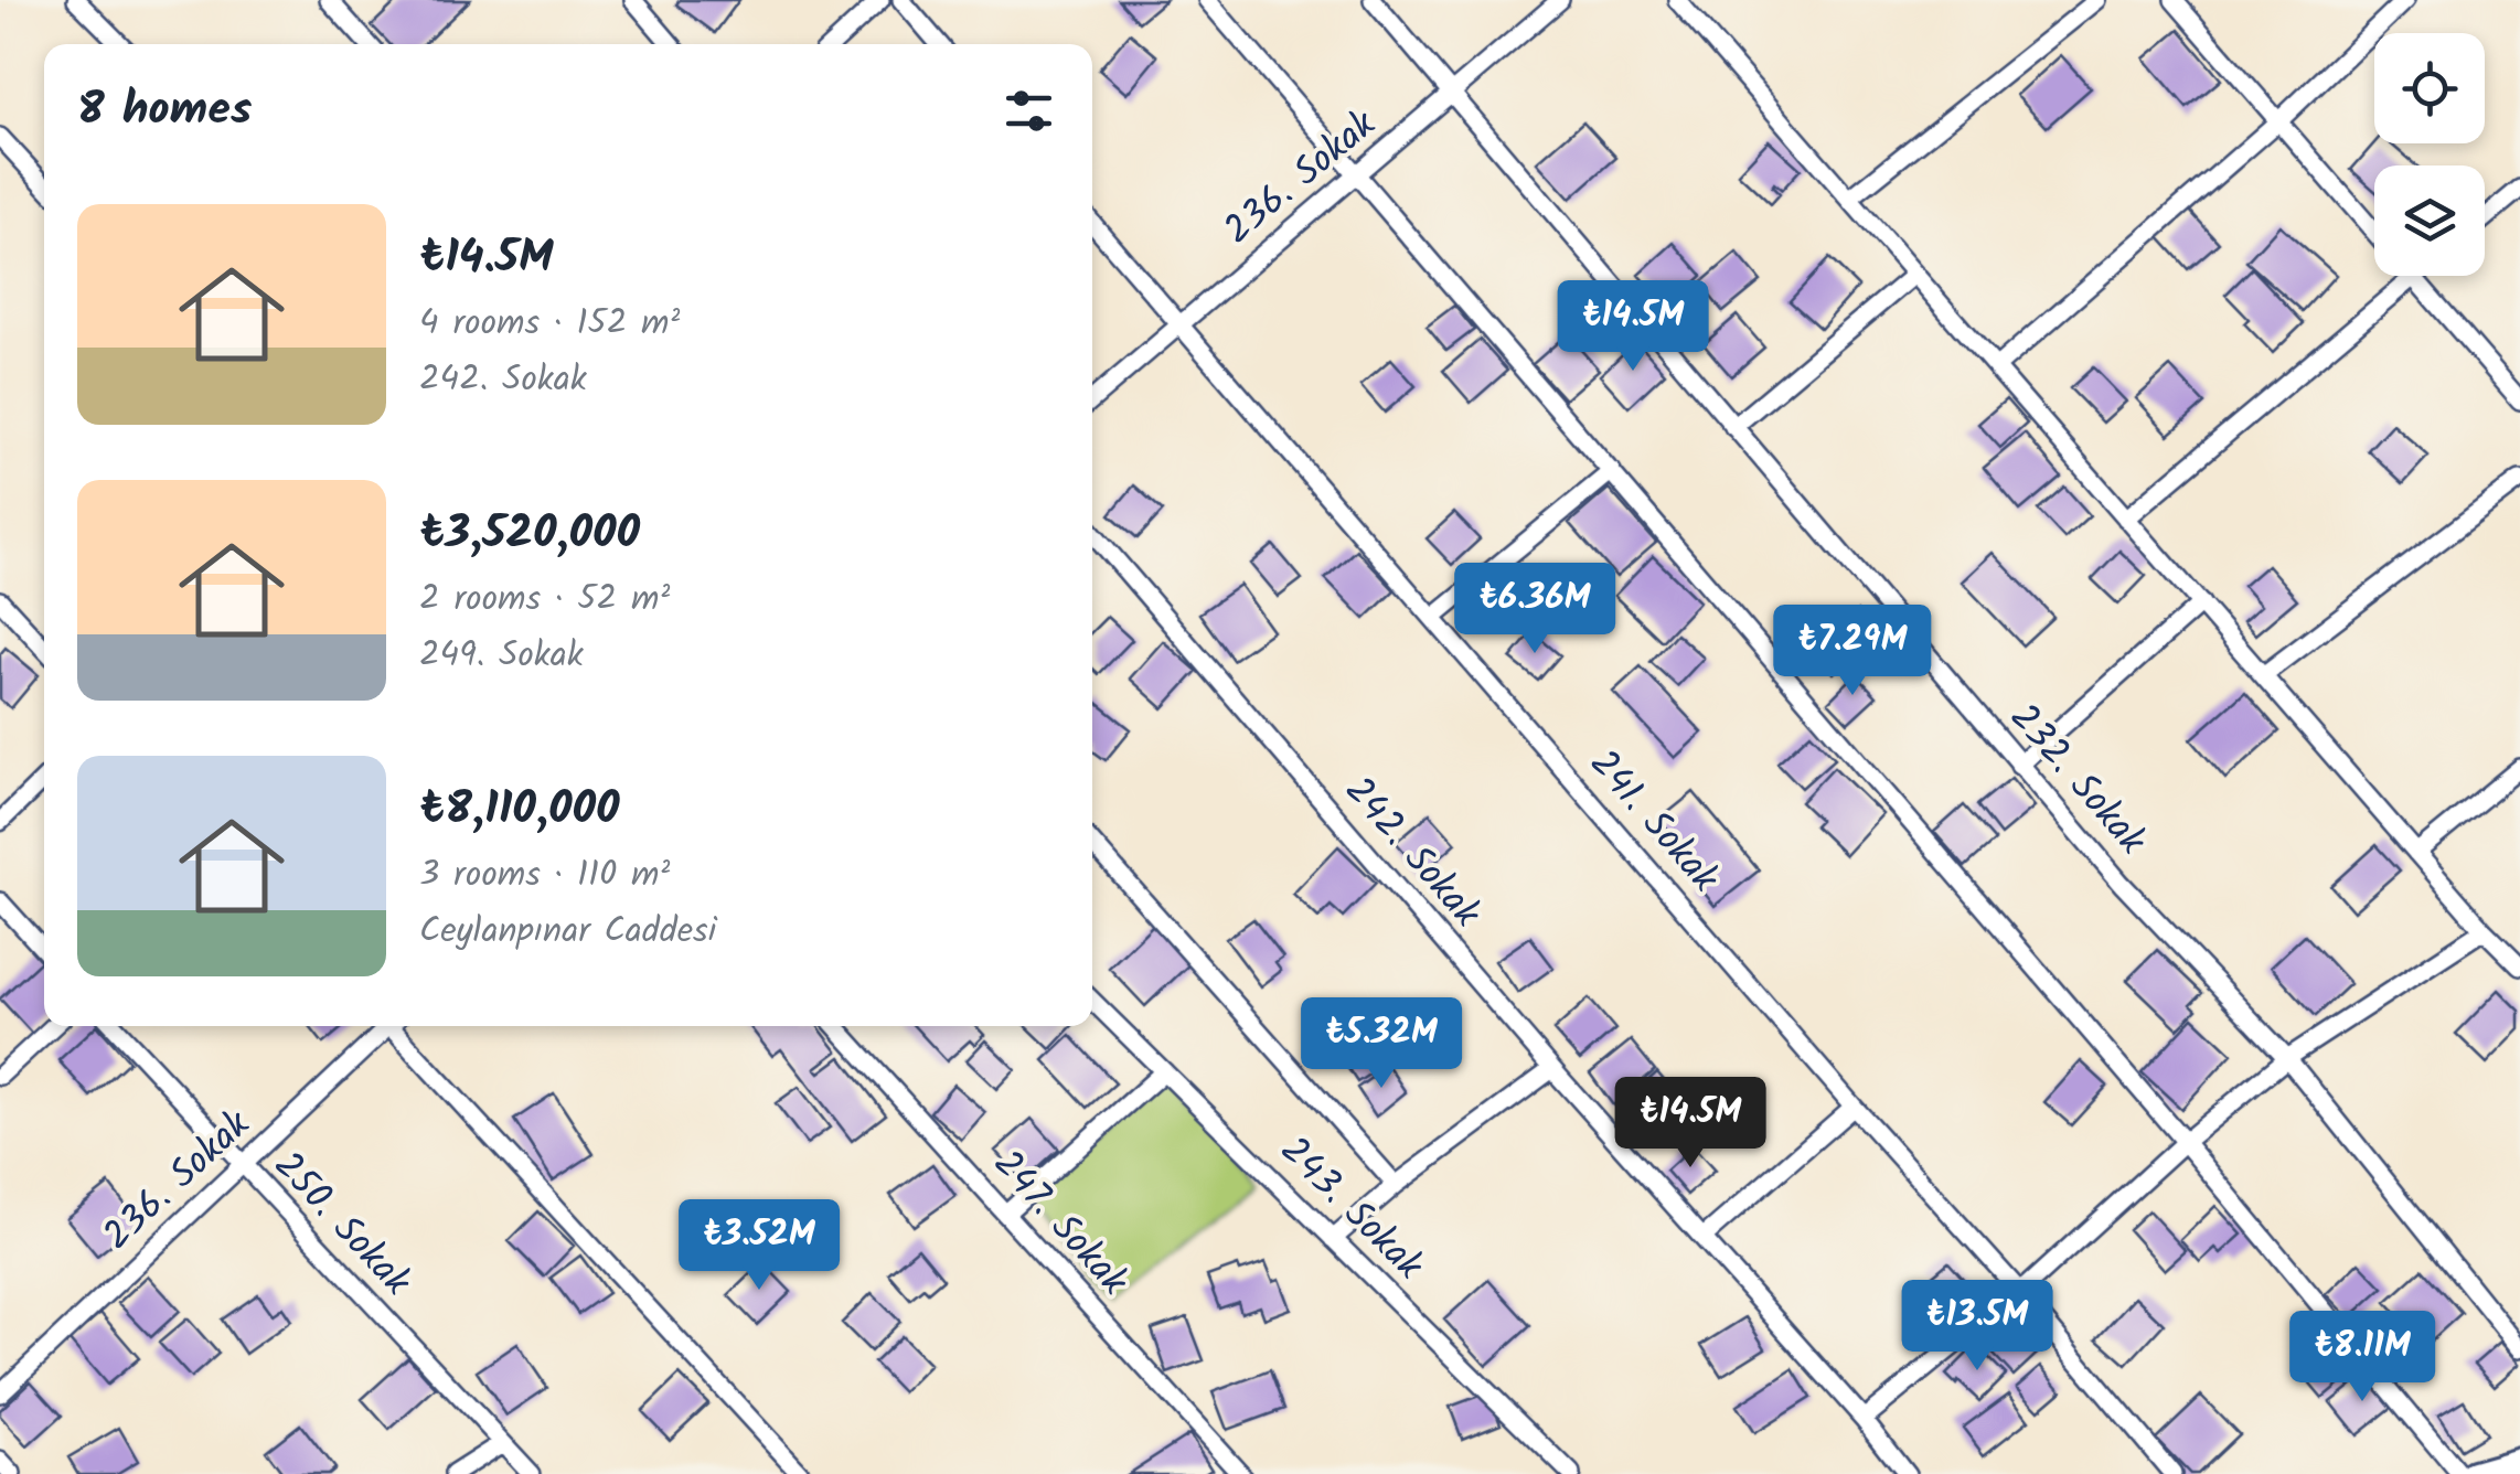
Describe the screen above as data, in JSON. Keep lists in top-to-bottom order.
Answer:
{
  "streets": {
    "street": [
      "236. Sokak",
      "232. Sokak",
      "241. Sokak",
      "242. Sokak",
      "243. Sokak",
      "247. Sokak",
      "250. Sokak"
    ]
  },
  "crossings": [
    ["236. Sokak", "232. Sokak"],
    ["236. Sokak", "241. Sokak"],
    ["236. Sokak", "250. Sokak"]
  ],
  "page": {
    "heading": "8 homes",
    "list": [
      {
        "name": "₺14.5M",
        "note": "4 rooms · 152 m² · 242. Sokak"
      },
      {
        "name": "₺3,520,000",
        "note": "2 rooms · 52 m² · 249. Sokak"
      },
      {
        "name": "₺8,110,000",
        "note": "3 rooms · 110 m² · Ceylanpınar Caddesi"
      }
    ],
    "price": [
      "₺14.5M",
      "₺6.36M",
      "₺7.29M",
      "₺5.32M",
      "₺14.5M",
      "₺3.52M",
      "₺13.5M",
      "₺8.11M"
    ]
  }
}
